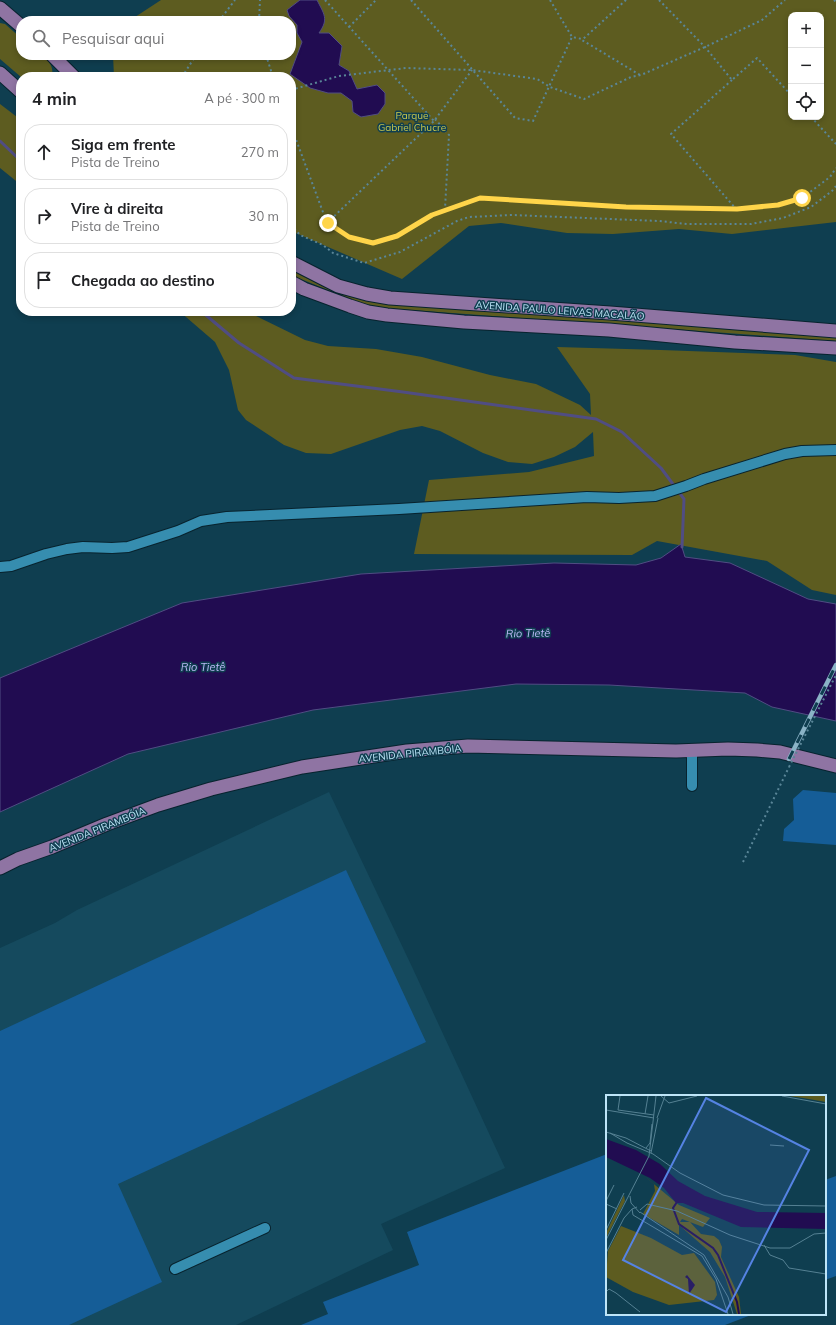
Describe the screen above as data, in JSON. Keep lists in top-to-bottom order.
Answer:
{
  "streets": {
    "main road": ["AVENIDA PAULO LEIVAS MACALÃO", "AVENIDA PIRAMBÓIA"]
  },
  "water": ["Rio Tietê"],
  "parks": ["Parque Gabriel Chucre"],
  "page": {
    "map_buttons": ["+", "−"],
    "search": "Pesquisar aqui",
    "heading": ["4 min", "A pé · 300 m"],
    "list": [
      ["Siga em frente", "Pista de Treino", "270 m"],
      ["Vire à direita", "Pista de Treino", "30 m"],
      "Chegada ao destino"
    ]
  }
}
